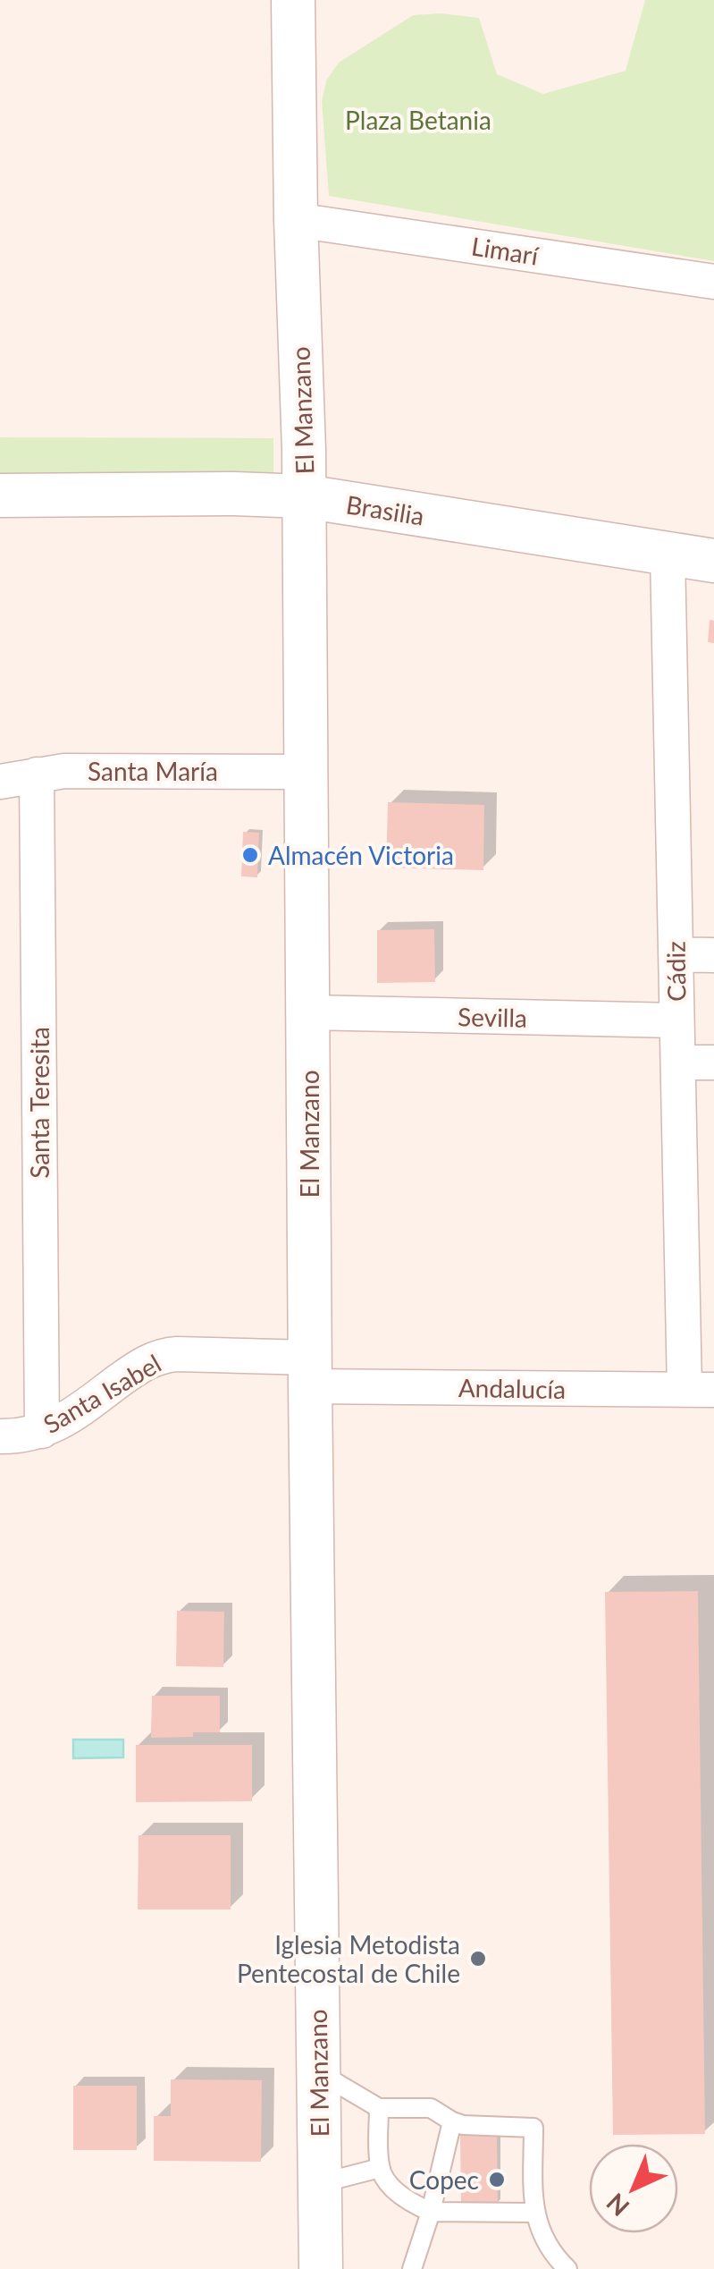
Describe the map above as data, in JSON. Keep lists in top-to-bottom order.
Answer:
{
  "streets": {
    "street": [
      "Limarí",
      "El Manzano",
      "Brasilia",
      "Santa María",
      "Cádiz",
      "Sevilla",
      "Santa Teresita",
      "Andalucía",
      "Santa Isabel"
    ]
  },
  "crossings": [
    ["Limarí", "El Manzano"],
    ["El Manzano", "Brasilia"],
    ["El Manzano", "Santa María"],
    ["El Manzano", "Sevilla"],
    ["El Manzano", "Andalucía"],
    ["El Manzano", "Santa Isabel"],
    ["Brasilia", "Cádiz"],
    ["Santa María", "Santa Teresita"],
    ["Cádiz", "Sevilla"],
    ["Cádiz", "Andalucía"],
    ["Santa Teresita", "Santa Isabel"],
    ["Andalucía", "Santa Isabel"]
  ],
  "parks": ["Plaza Betania"],
  "places": ["Almacén Victoria", "Iglesia Metodista Pentecostal de Chile", "Copec"],
  "north": "bottom left"
}
